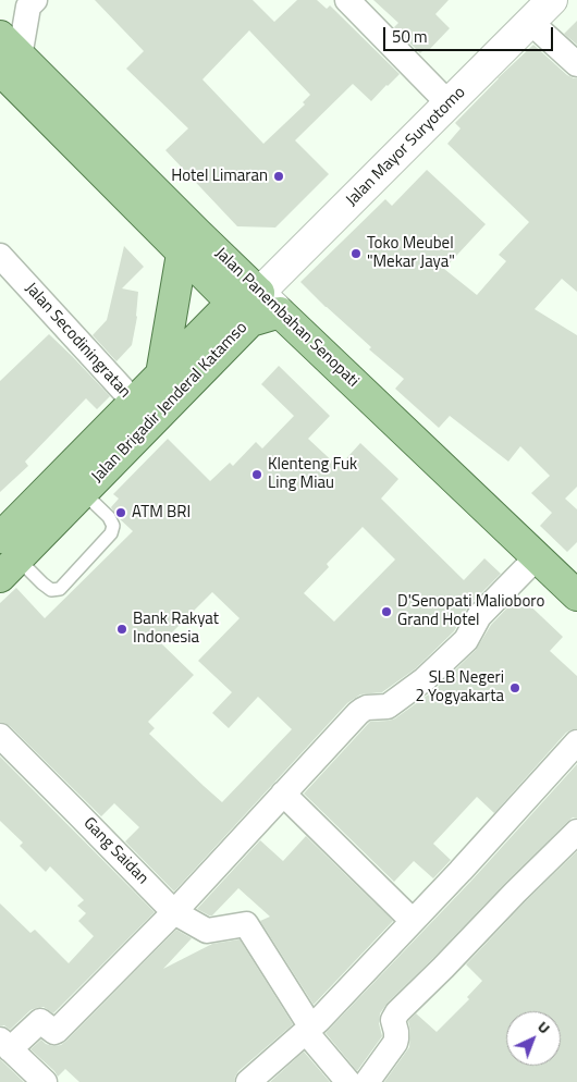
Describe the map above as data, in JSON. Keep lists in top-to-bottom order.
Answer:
{
  "streets": {
    "main road": ["Jalan Mayor Suryotomo", "Jalan Panembahan Senopati", "Jalan Brigadir Jenderal Katamso"],
    "street": ["Jalan Secodiningratan", "Gang Saidan"]
  },
  "crossings": [
    ["Jalan Mayor Suryotomo", "Jalan Panembahan Senopati"],
    ["Jalan Mayor Suryotomo", "Jalan Brigadir Jenderal Katamso"],
    ["Jalan Panembahan Senopati", "Jalan Brigadir Jenderal Katamso"],
    ["Jalan Secodiningratan", "Jalan Brigadir Jenderal Katamso"]
  ],
  "places": [
    "Hotel Limaran",
    "Toko Meubel \"Mekar Jaya\"",
    "Klenteng Fuk Ling Miau",
    "ATM BRI",
    "D'Senopati Malioboro Grand Hotel",
    "Bank Rakyat Indonesia",
    "SLB Negeri 2 Yogyakarta"
  ],
  "scale_bar": "50 m",
  "north": "top right"
}
